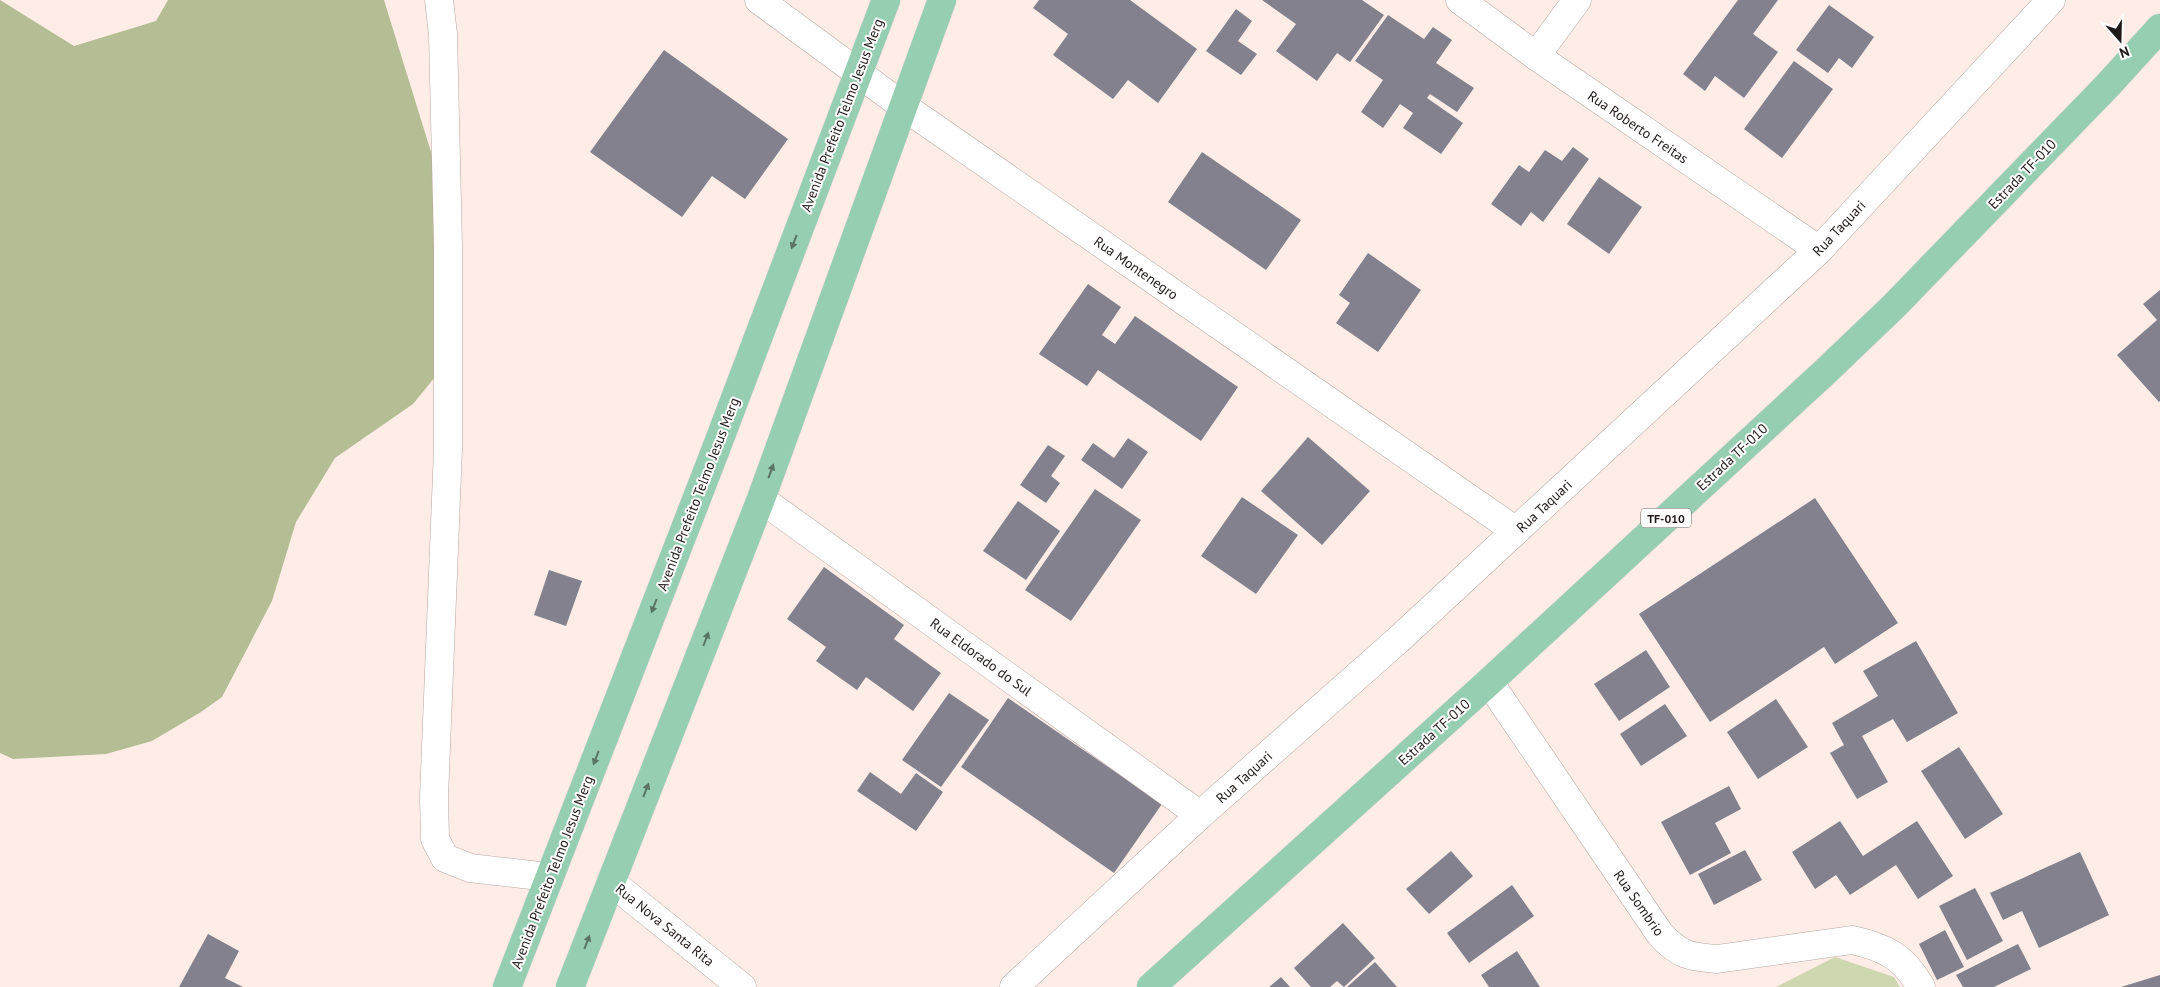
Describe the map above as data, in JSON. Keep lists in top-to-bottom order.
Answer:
{
  "streets": {
    "main road": ["Avenida Prefeito Telmo Jesus Merg", "Estrada TF-010", "TF-010"],
    "street": [
      "Rua Roberto Freitas",
      "Rua Taquari",
      "Rua Montenegro",
      "Rua Eldorado do Sul",
      "Rua Sombrio",
      "Rua Nova Santa Rita"
    ]
  },
  "crossings": [
    ["Avenida Prefeito Telmo Jesus Merg", "Rua Montenegro"],
    ["Rua Roberto Freitas", "Rua Taquari"],
    ["Estrada TF-010", "Rua Sombrio"],
    ["Rua Taquari", "Rua Montenegro"],
    ["Rua Taquari", "Rua Eldorado do Sul"]
  ],
  "north": "bottom"
}
